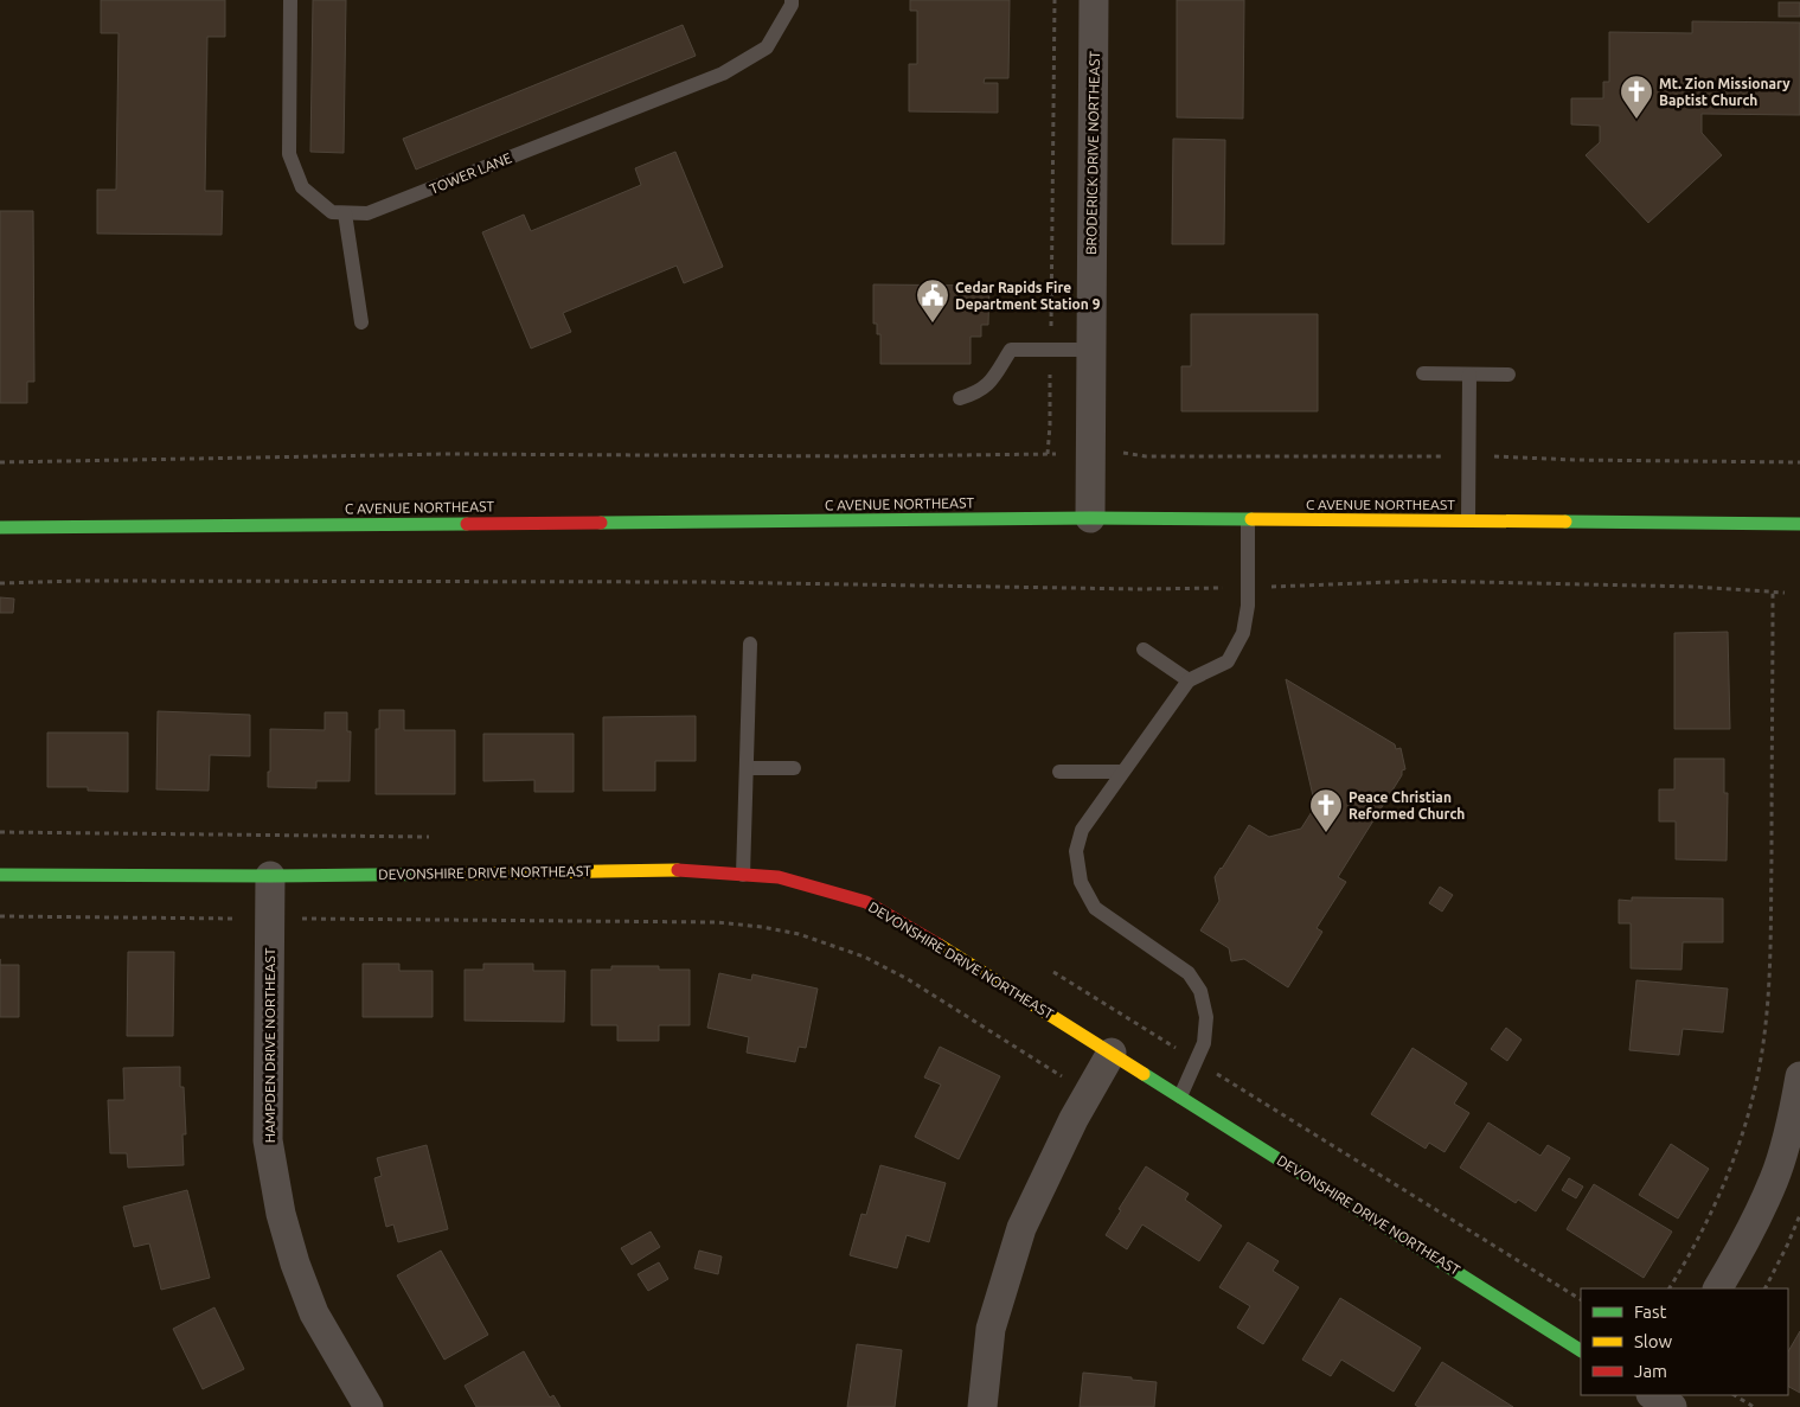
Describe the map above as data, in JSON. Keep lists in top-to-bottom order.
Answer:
{
  "streets": {
    "street": [
      "BRODERICK DRIVE NORTHEAST",
      "C AVENUE NORTHEAST",
      "DEVONSHIRE DRIVE NORTHEAST",
      "HAMPDEN DRIVE NORTHEAST"
    ],
    "lane": ["TOWER LANE"]
  },
  "crossings": [
    ["BRODERICK DRIVE NORTHEAST", "C AVENUE NORTHEAST"],
    ["DEVONSHIRE DRIVE NORTHEAST", "HAMPDEN DRIVE NORTHEAST"]
  ],
  "places": {
    "church": ["Mt. Zion Missionary Baptist Church", "Peace Christian Reformed Church"],
    "public building": ["Cedar Rapids Fire Department Station 9"]
  },
  "legend": ["Fast", "Slow", "Jam"]
}
